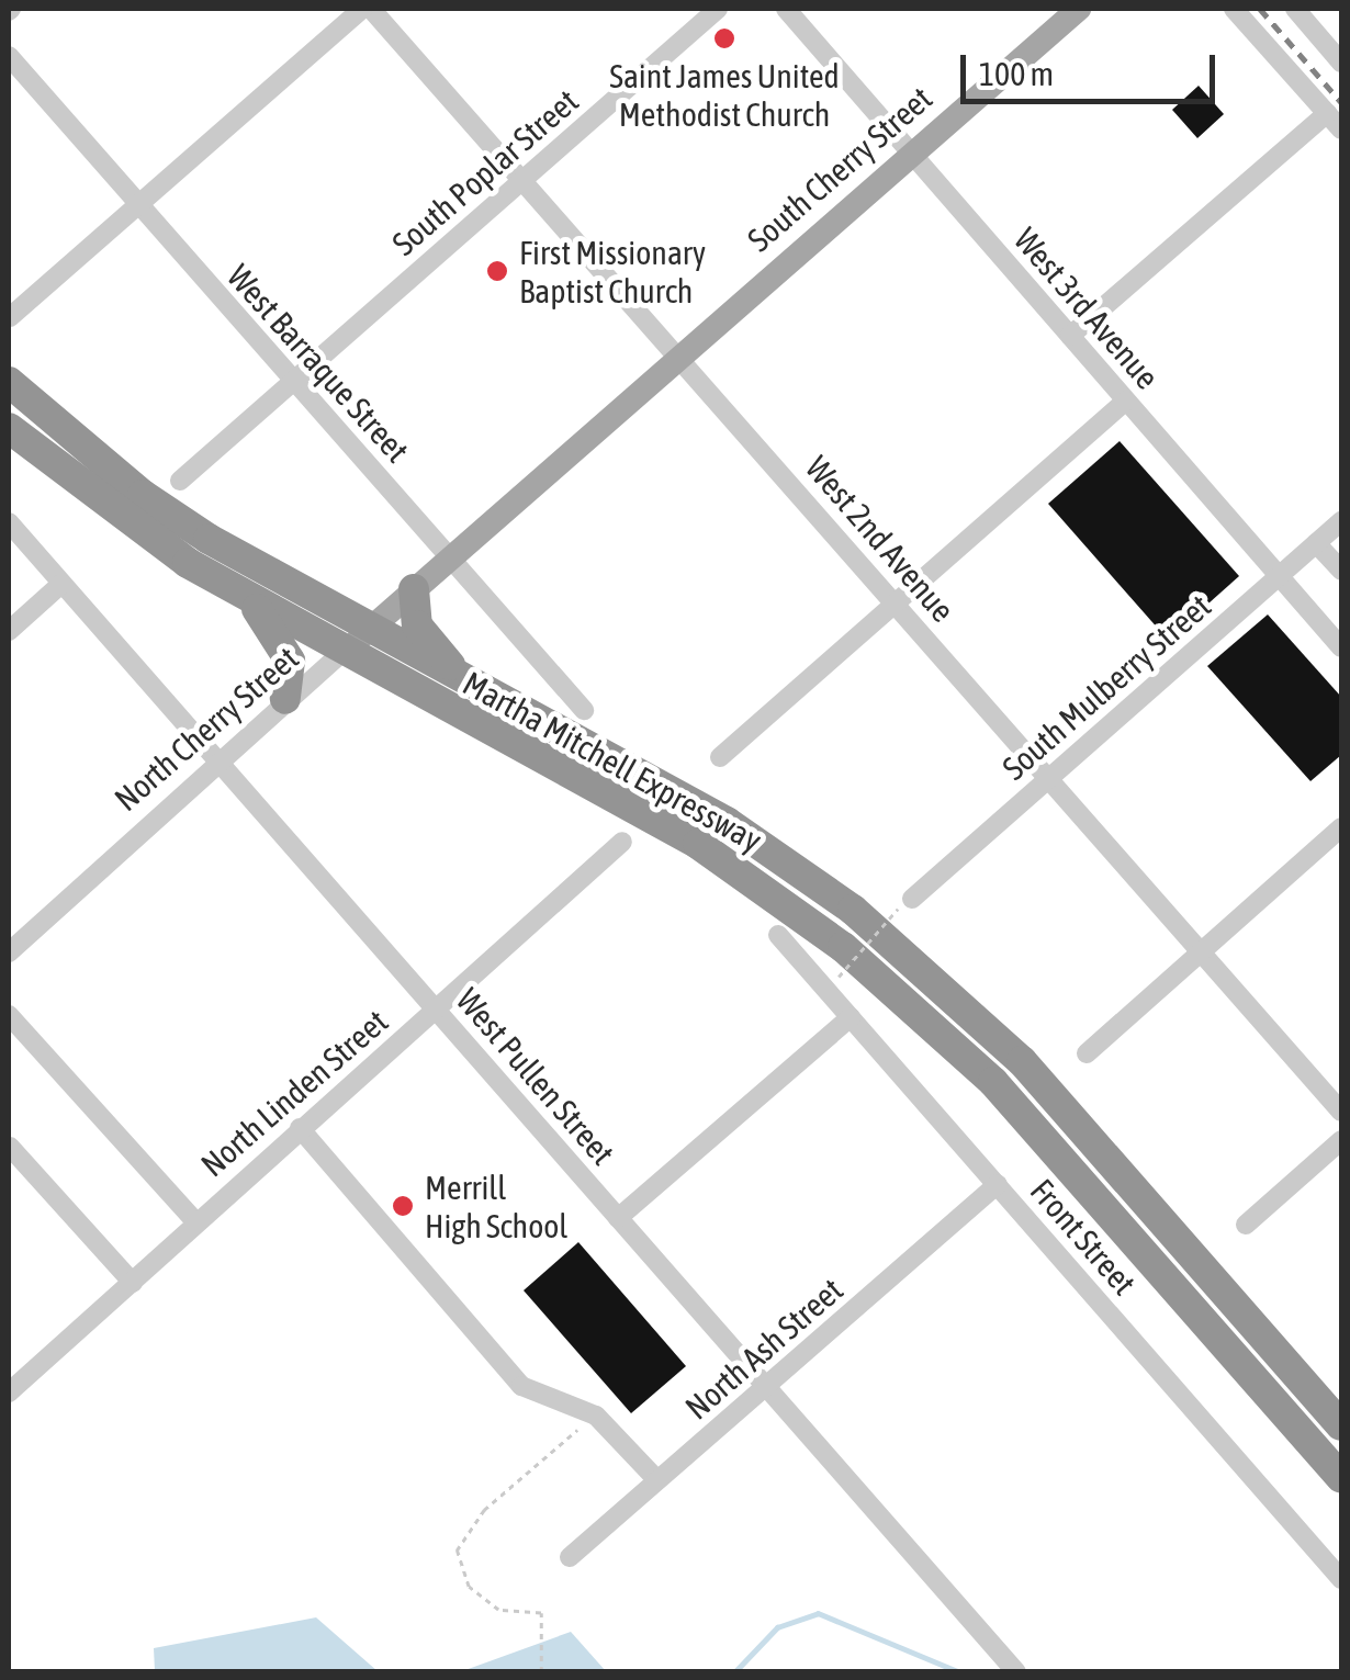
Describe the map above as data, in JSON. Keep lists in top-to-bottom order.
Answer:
{
  "streets": {
    "highway": ["Martha Mitchell Expressway"],
    "main road": ["South Cherry Street", "North Cherry Street"],
    "street": [
      "South Poplar Street",
      "West 3rd Avenue",
      "West Barraque Street",
      "West 2nd Avenue",
      "South Mulberry Street",
      "West Pullen Street",
      "North Linden Street",
      "Front Street",
      "North Ash Street"
    ]
  },
  "crossings": [
    ["South Cherry Street", "West 3rd Avenue"],
    ["South Cherry Street", "West Barraque Street"],
    ["South Cherry Street", "West 2nd Avenue"],
    ["South Cherry Street", "North Cherry Street"],
    ["South Poplar Street", "West Barraque Street"],
    ["South Poplar Street", "West 2nd Avenue"],
    ["West 3rd Avenue", "South Mulberry Street"],
    ["West Barraque Street", "North Cherry Street"],
    ["West 2nd Avenue", "South Mulberry Street"],
    ["North Cherry Street", "Martha Mitchell Expressway"],
    ["North Cherry Street", "West Pullen Street"],
    ["West Pullen Street", "North Linden Street"],
    ["West Pullen Street", "North Ash Street"],
    ["Front Street", "North Ash Street"]
  ],
  "places": ["Saint James United Methodist Church", "First Missionary Baptist Church", "Merrill High School"],
  "scale_bar": "100 m"
}
